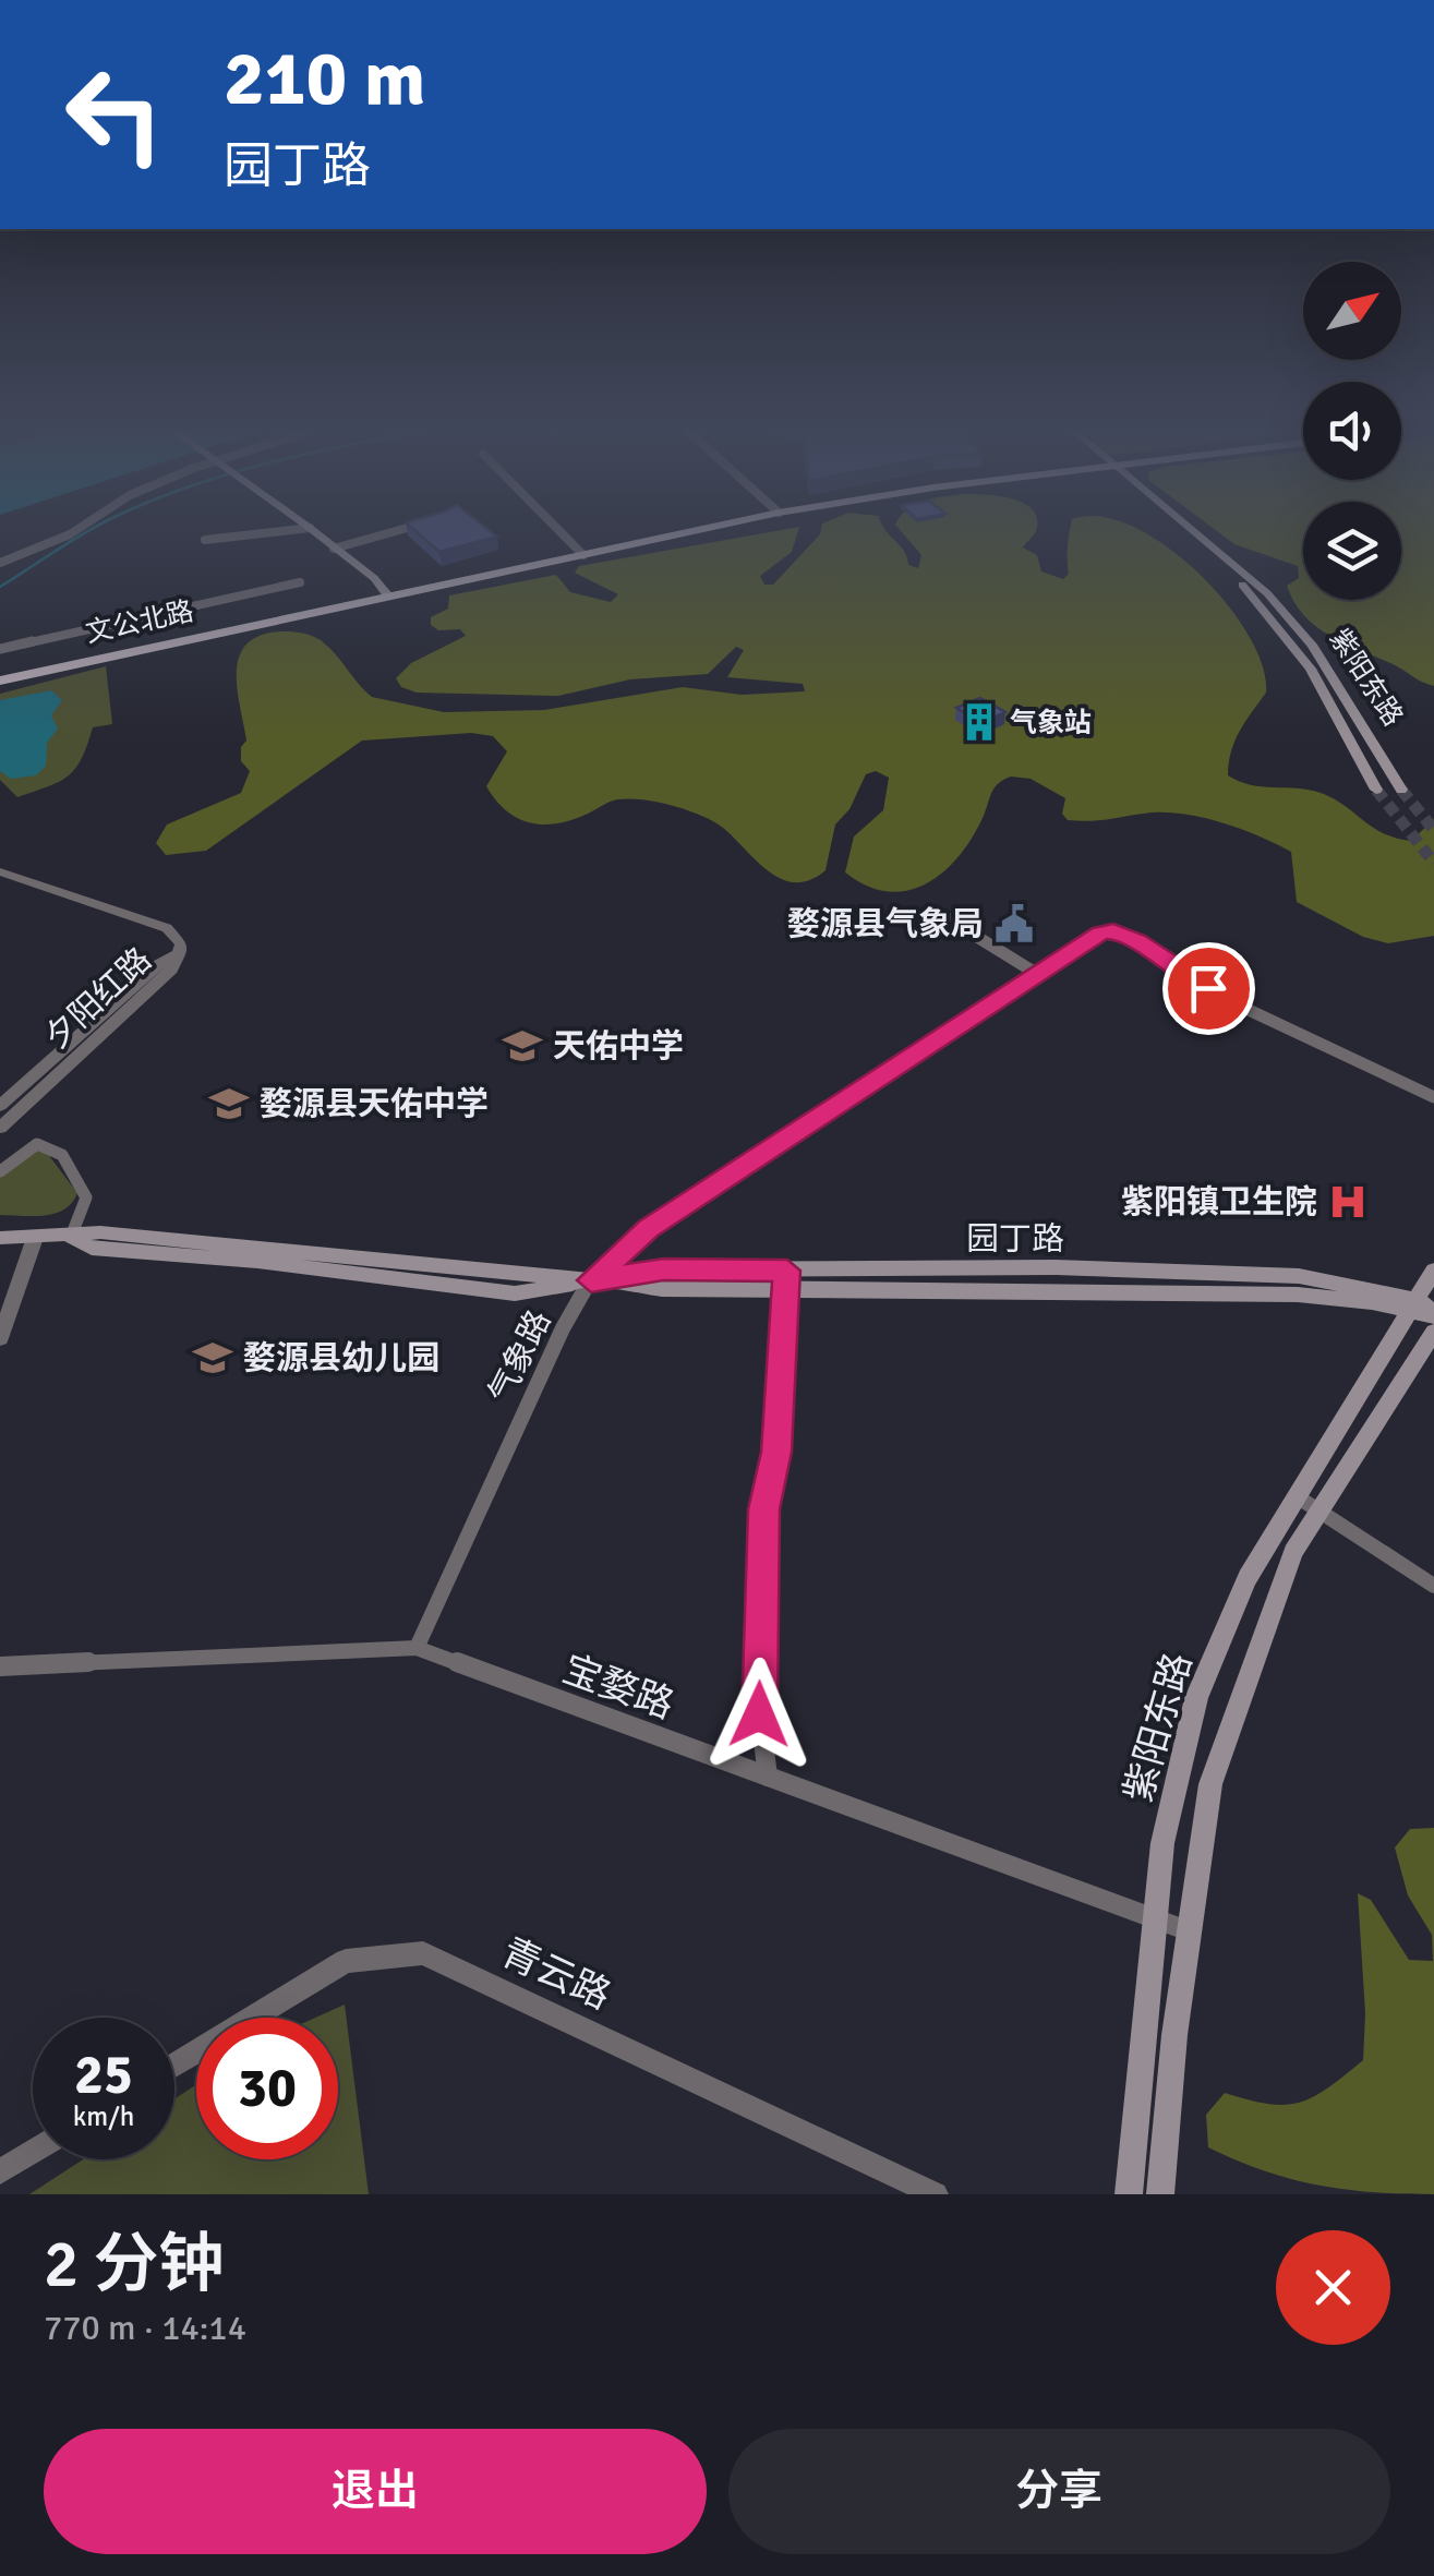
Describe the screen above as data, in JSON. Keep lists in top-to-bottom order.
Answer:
{
  "streets": {
    "main road": ["文公北路", "紫阳东路", "园丁路"],
    "street": [
      "夕阳红路",
      "气象路",
      "宝婺路",
      "青云路"
    ]
  },
  "crossings": [
    ["紫阳东路", "园丁路"],
    ["紫阳东路", "宝婺路"],
    ["园丁路", "气象路"],
    ["气象路", "宝婺路"]
  ],
  "places": {
    "building": ["气象站"],
    "public building": ["婺源县气象局"],
    "school or university": ["天佑中学", "婺源县天佑中学", "婺源县幼儿园"],
    "hospital": ["紫阳镇卫生院"]
  },
  "north": "top right",
  "page": {
    "turn": ["210 m", "园丁路"],
    "speed": "25 km/h",
    "limit": "30",
    "heading": ["2 分钟", "770 m · 14:14"],
    "buttons": ["退出", "分享"]
  }
}
